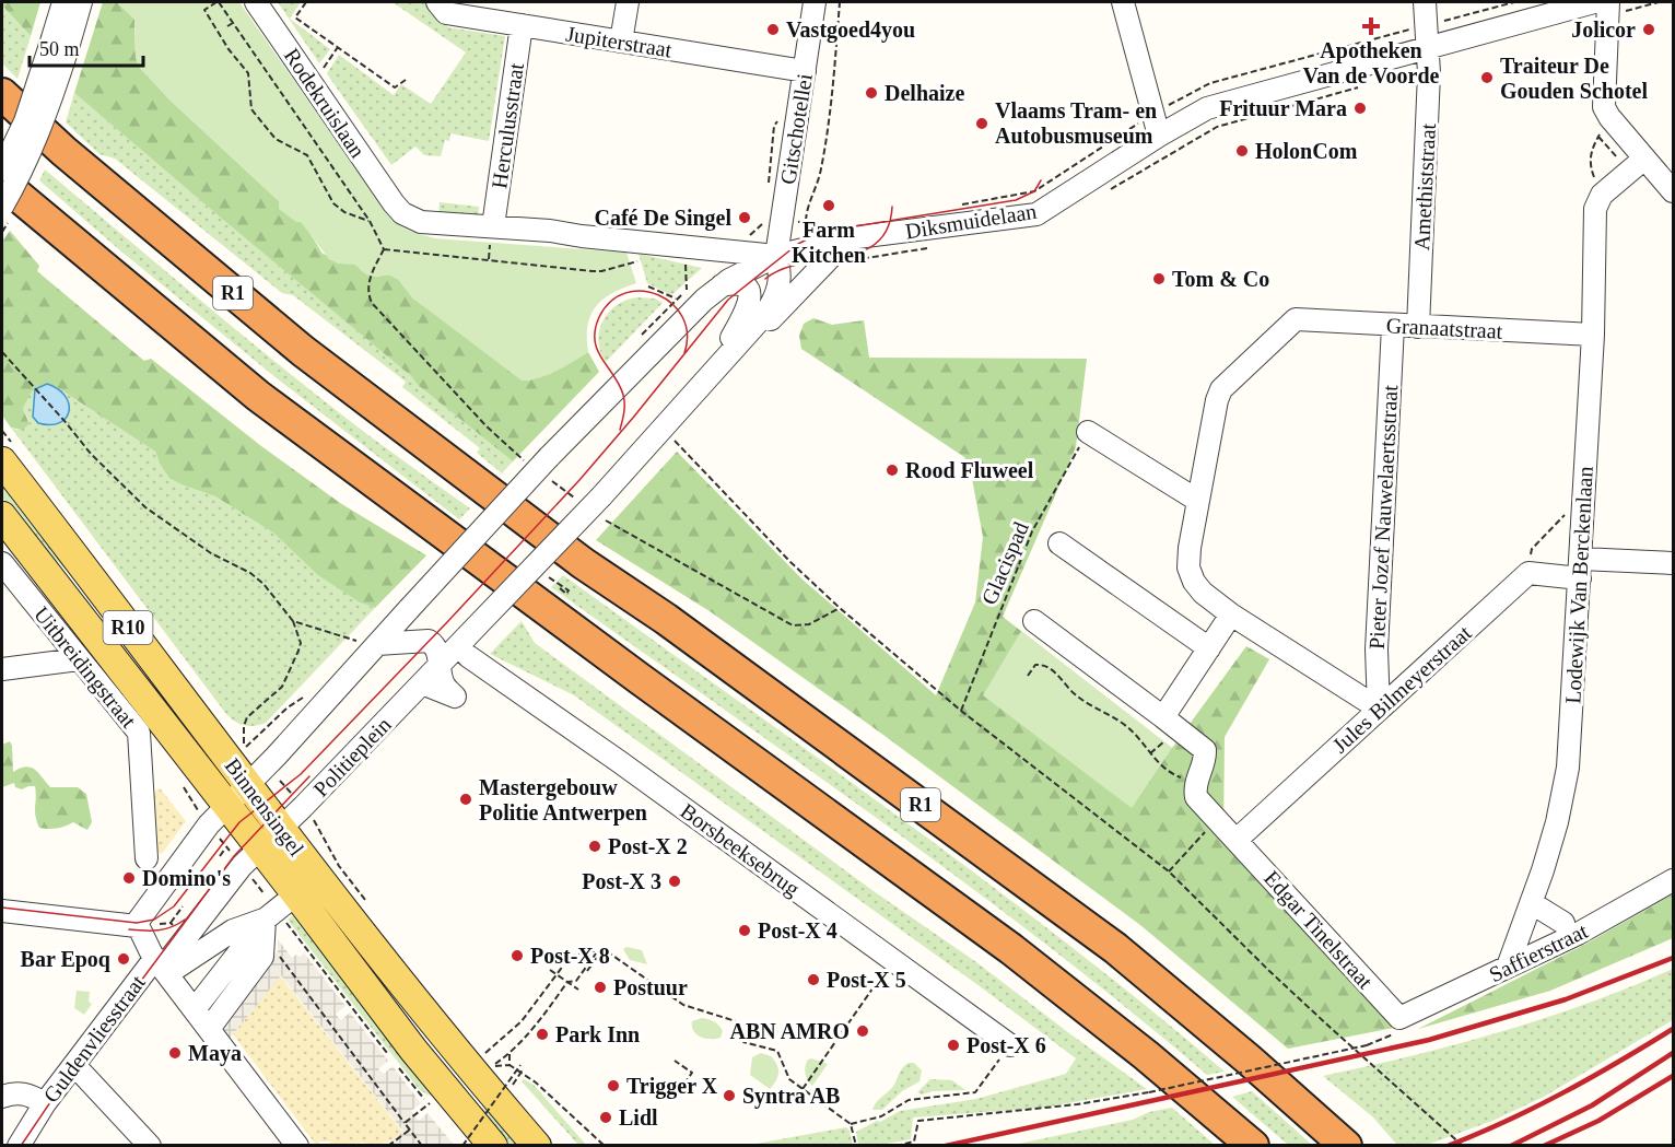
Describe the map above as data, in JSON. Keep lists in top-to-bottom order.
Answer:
{
  "streets": {
    "highway": ["R1"],
    "main road": ["R10", "Binnensingel"],
    "street": [
      "Jupiterstraat",
      "Rodekruislaan",
      "Herculusstraat",
      "Gitschotellei",
      "Amethiststraat",
      "Diksmuidelaan",
      "Granaatstraat",
      "Pieter Jozef Nauwelaertsstraat",
      "Lodewijk Van Berckenlaan",
      "Uitbreidingstraat",
      "Jules Bilmeyerstraat",
      "Politieplein",
      "Borsbeeksebrug",
      "Edgar Tinelstraat",
      "Saffierstraat",
      "Guldenvliesstraat"
    ],
    "path": ["Glacispad"]
  },
  "crossings": [
    ["Jupiterstraat", "Herculusstraat"],
    ["Jupiterstraat", "Gitschotellei"],
    ["Rodekruislaan", "Diksmuidelaan"],
    ["Herculusstraat", "Diksmuidelaan"],
    ["Gitschotellei", "Diksmuidelaan"],
    ["Amethiststraat", "Diksmuidelaan"],
    ["Amethiststraat", "Granaatstraat"],
    ["Granaatstraat", "Pieter Jozef Nauwelaertsstraat"],
    ["Granaatstraat", "Lodewijk Van Berckenlaan"],
    ["Pieter Jozef Nauwelaertsstraat", "Jules Bilmeyerstraat"],
    ["Lodewijk Van Berckenlaan", "Saffierstraat"],
    ["Jules Bilmeyerstraat", "Edgar Tinelstraat"],
    ["Politieplein", "Binnensingel"],
    ["Politieplein", "Borsbeeksebrug"],
    ["Politieplein", "Guldenvliesstraat"],
    ["Binnensingel", "Guldenvliesstraat"],
    ["Edgar Tinelstraat", "Saffierstraat"]
  ],
  "places": {
    "health": ["Apotheken Van de Voorde"],
    "other": [
      "Vastgoed4you",
      "Jolicor",
      "Traiteur De Gouden Schotel",
      "Delhaize",
      "Frituur Mara",
      "Vlaams Tram- en Autobusmuseum",
      "HolonCom",
      "Farm Kitchen",
      "Café De Singel",
      "Tom & Co",
      "Rood Fluweel",
      "Mastergebouw Politie Antwerpen",
      "Post-X 2",
      "Domino's",
      "Post-X 3",
      "Post-X 4",
      "Post-X 8",
      "Bar Epoq",
      "Post-X 5",
      "Postuur",
      "ABN AMRO",
      "Park Inn",
      "Post-X 6",
      "Maya",
      "Trigger X",
      "Syntra AB",
      "Lidl"
    ]
  },
  "scale_bar": "50 m"
}
